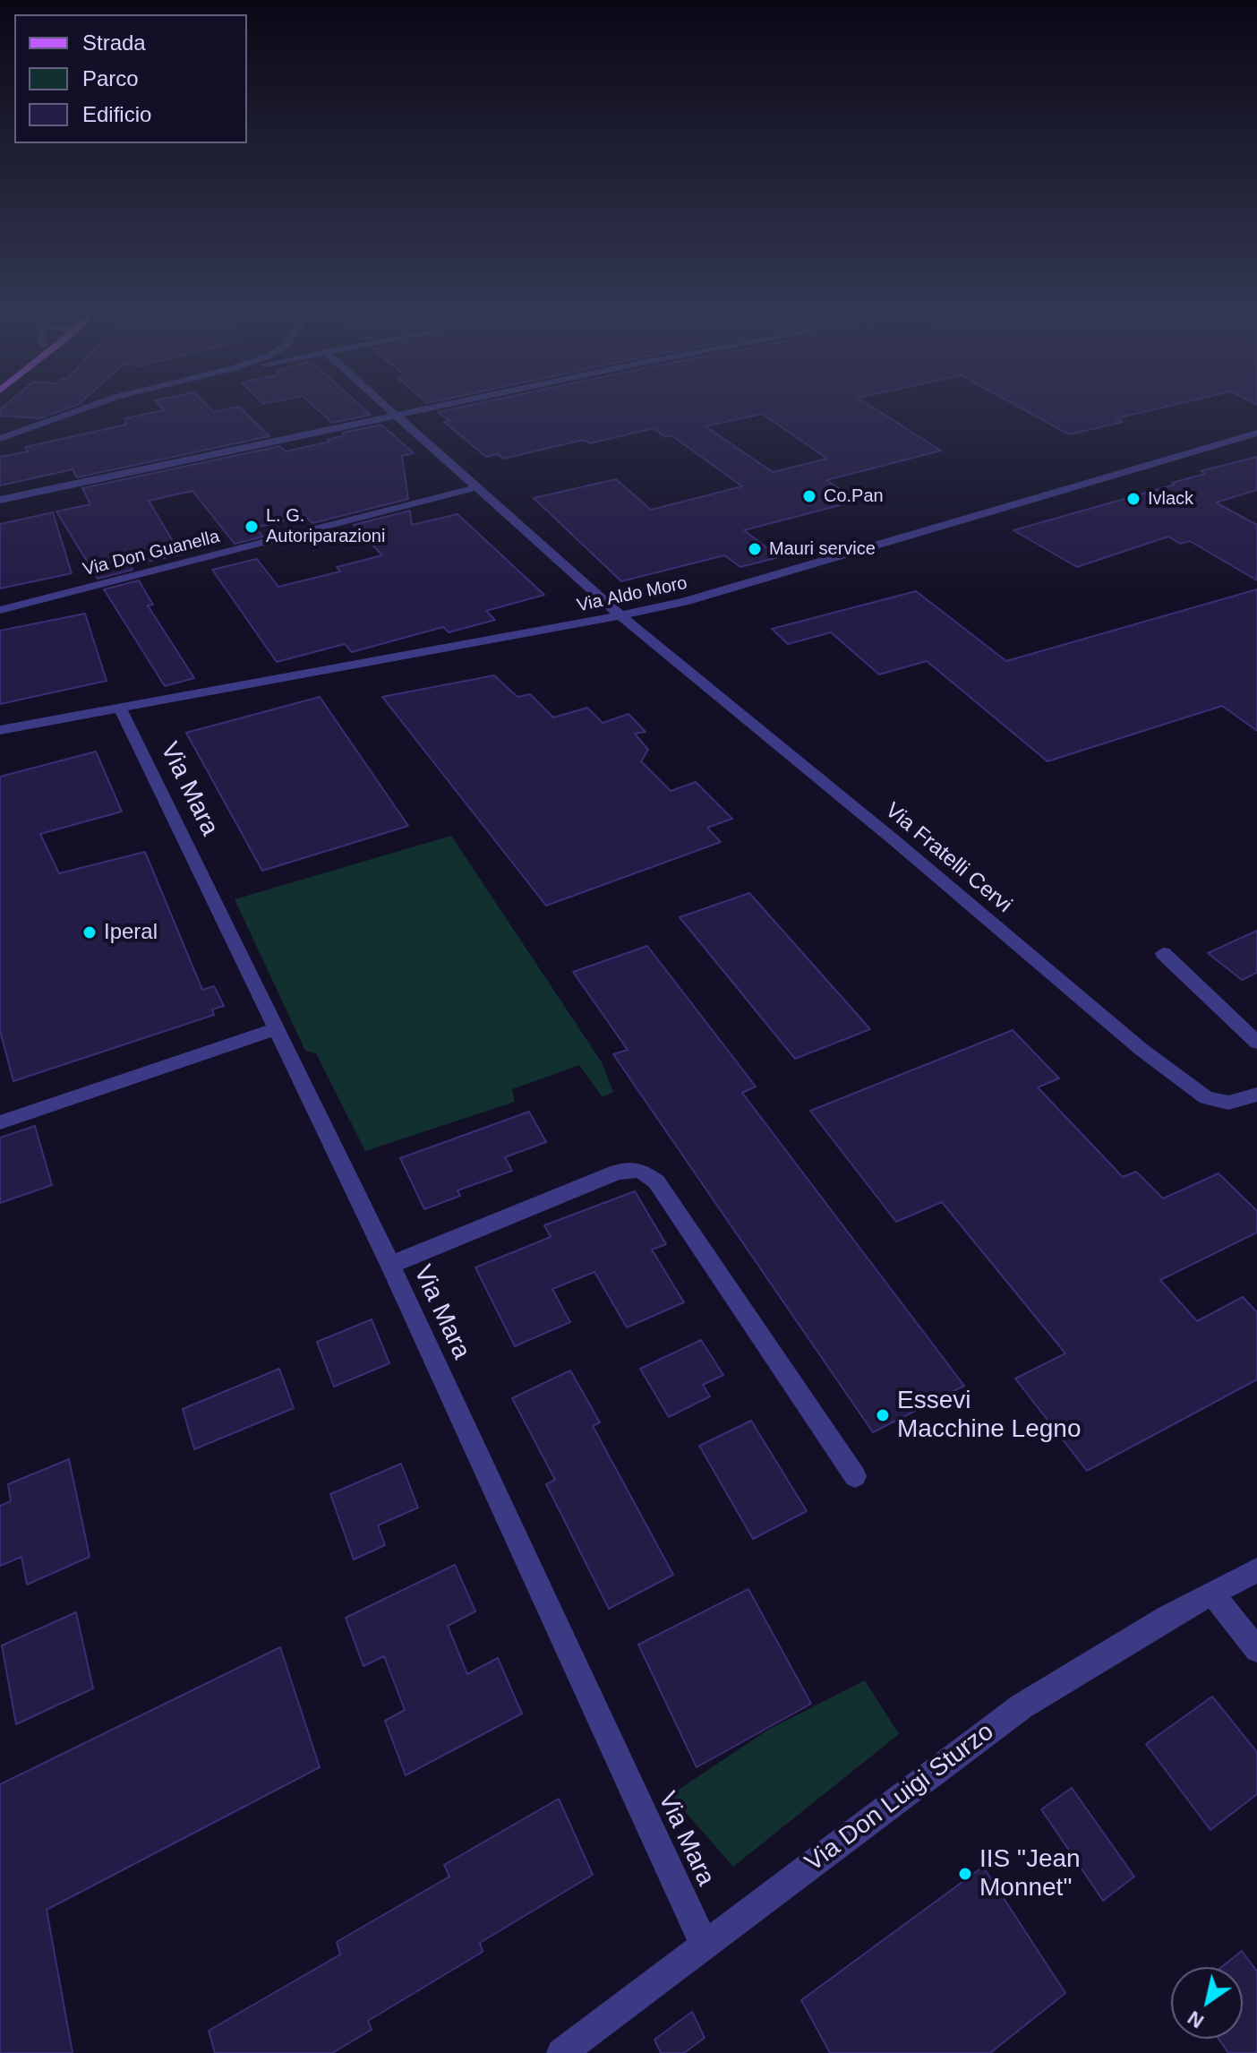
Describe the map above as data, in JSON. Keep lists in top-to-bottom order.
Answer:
{
  "streets": {
    "street": [
      "Via Don Guanella",
      "Via Aldo Moro",
      "Via Mara",
      "Via Fratelli Cervi",
      "Via Don Luigi Sturzo"
    ]
  },
  "crossings": [
    ["Via Don Guanella", "Via Fratelli Cervi"],
    ["Via Aldo Moro", "Via Mara"],
    ["Via Aldo Moro", "Via Fratelli Cervi"],
    ["Via Mara", "Via Don Luigi Sturzo"]
  ],
  "places": [
    "Co.Pan",
    "Ivlack",
    "L. G. Autoriparazioni",
    "Mauri service",
    "Iperal",
    "Essevi Macchine Legno",
    "IIS \"Jean Monnet\""
  ],
  "legend": ["Strada", "Parco", "Edificio"],
  "north": "bottom left"
}
